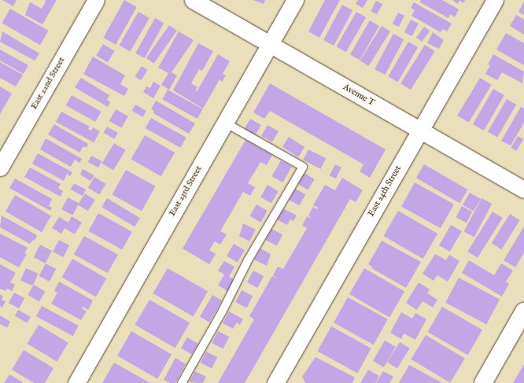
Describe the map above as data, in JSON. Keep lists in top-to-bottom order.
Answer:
{
  "streets": {
    "street": [
      "East 22nd Street",
      "Avenue T",
      "East 23rd Street",
      "East 24th Street"
    ]
  },
  "crossings": [
    ["Avenue T", "East 23rd Street"],
    ["Avenue T", "East 24th Street"]
  ]
}
